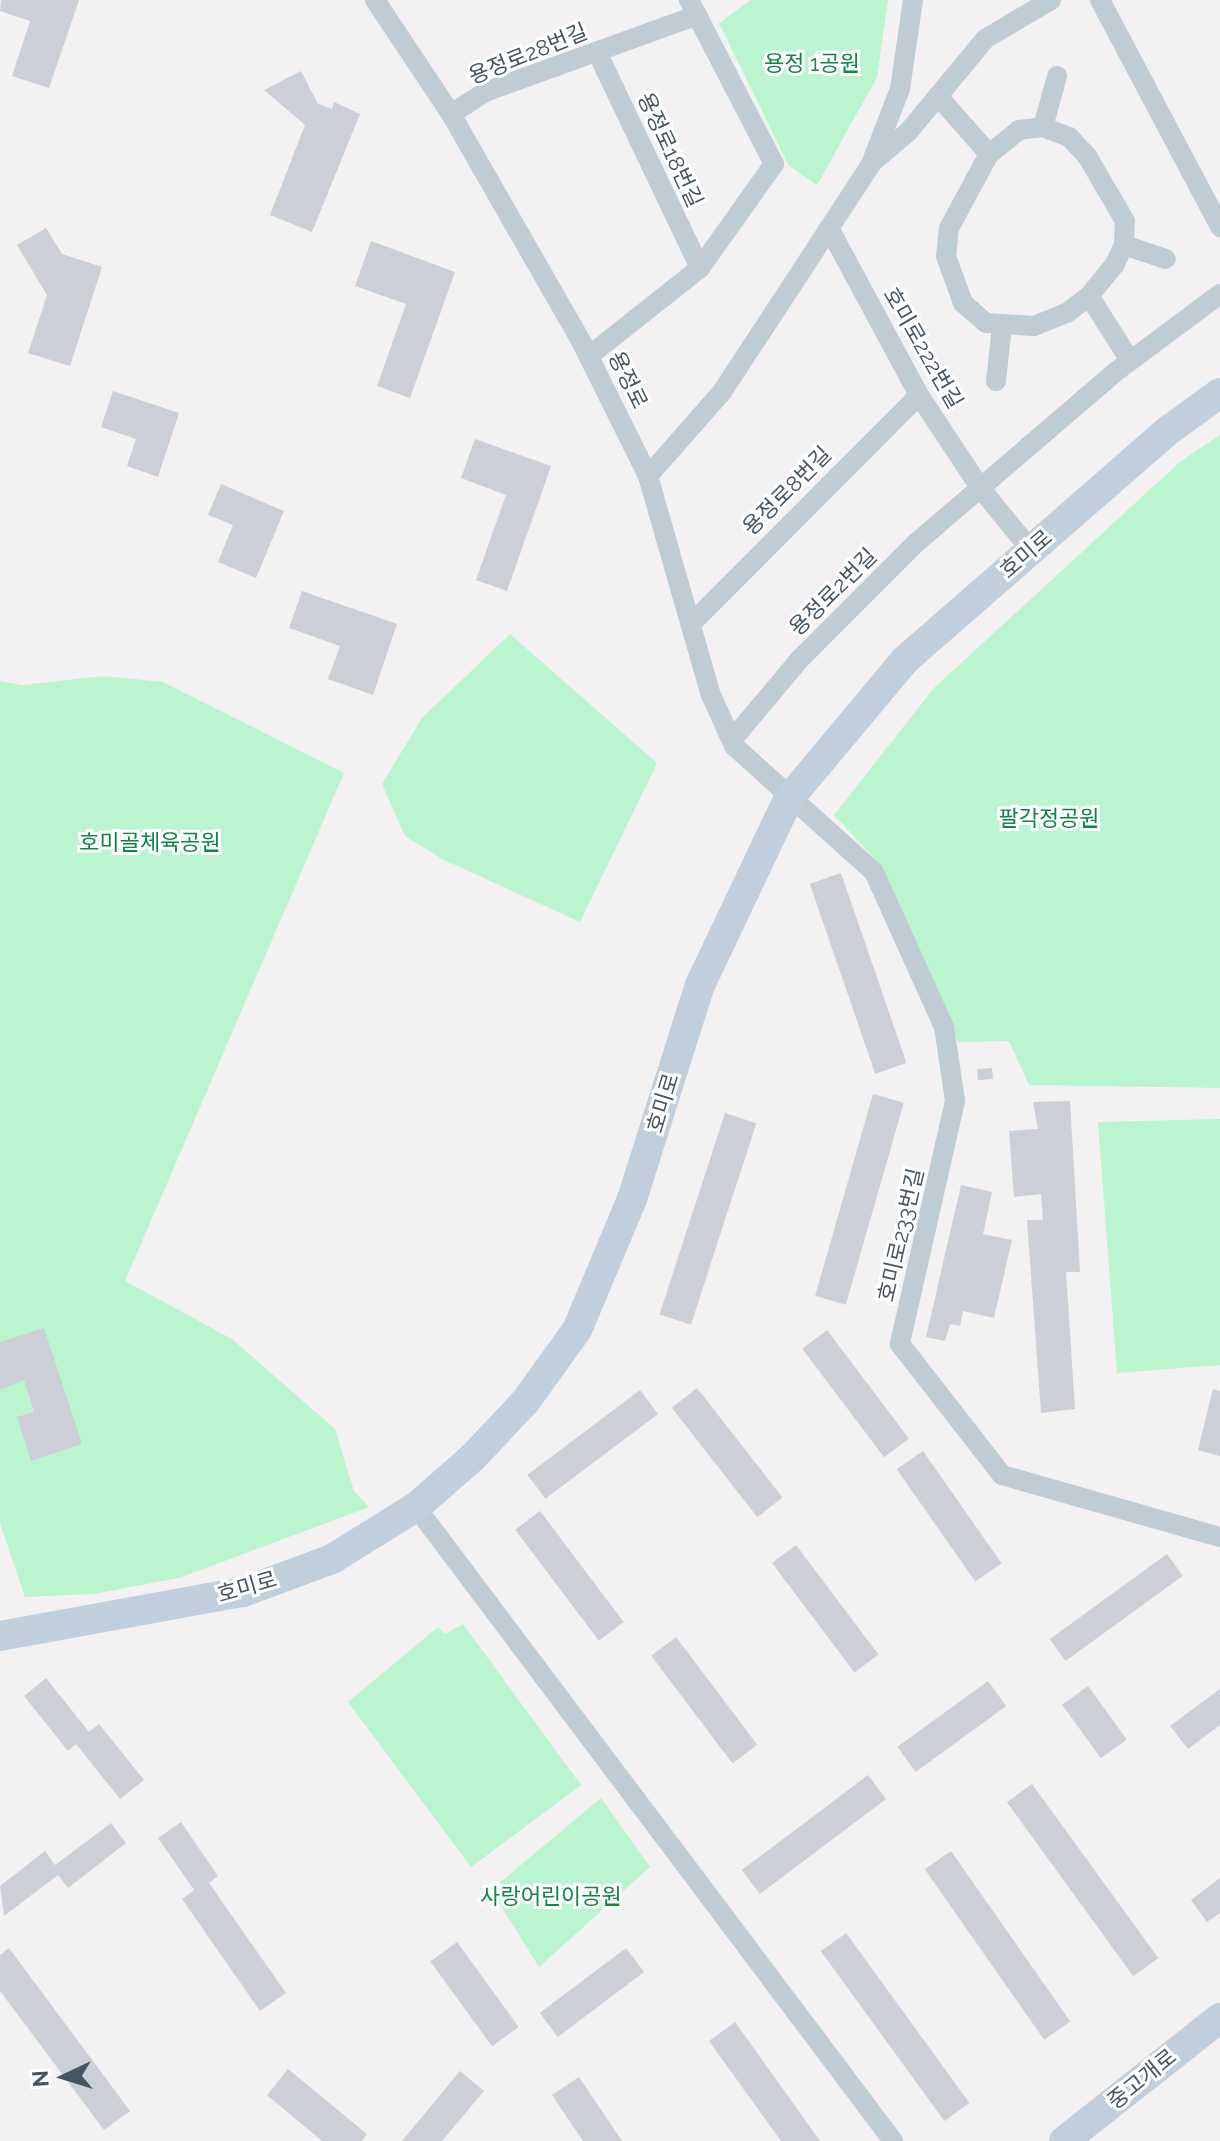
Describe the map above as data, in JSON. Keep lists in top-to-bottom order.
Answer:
{
  "streets": {
    "street": [
      "용정로28번길",
      "용정로18번길",
      "호미로222번길",
      "용정로",
      "용정로8번길",
      "호미로",
      "용정로2번길",
      "호미로233번길",
      "중고개로"
    ]
  },
  "crossings": [
    ["용정로28번길", "용정로18번길"],
    ["용정로28번길", "용정로"],
    ["호미로222번길", "용정로8번길"],
    ["호미로222번길", "호미로"],
    ["호미로222번길", "용정로2번길"],
    ["용정로", "용정로8번길"],
    ["용정로", "호미로"],
    ["용정로", "용정로2번길"],
    ["용정로", "호미로233번길"],
    ["호미로", "호미로233번길"]
  ],
  "parks": [
    "용정 1공원",
    "팔각정공원",
    "호미골체육공원",
    "사랑어린이공원"
  ],
  "north": "left"
}
